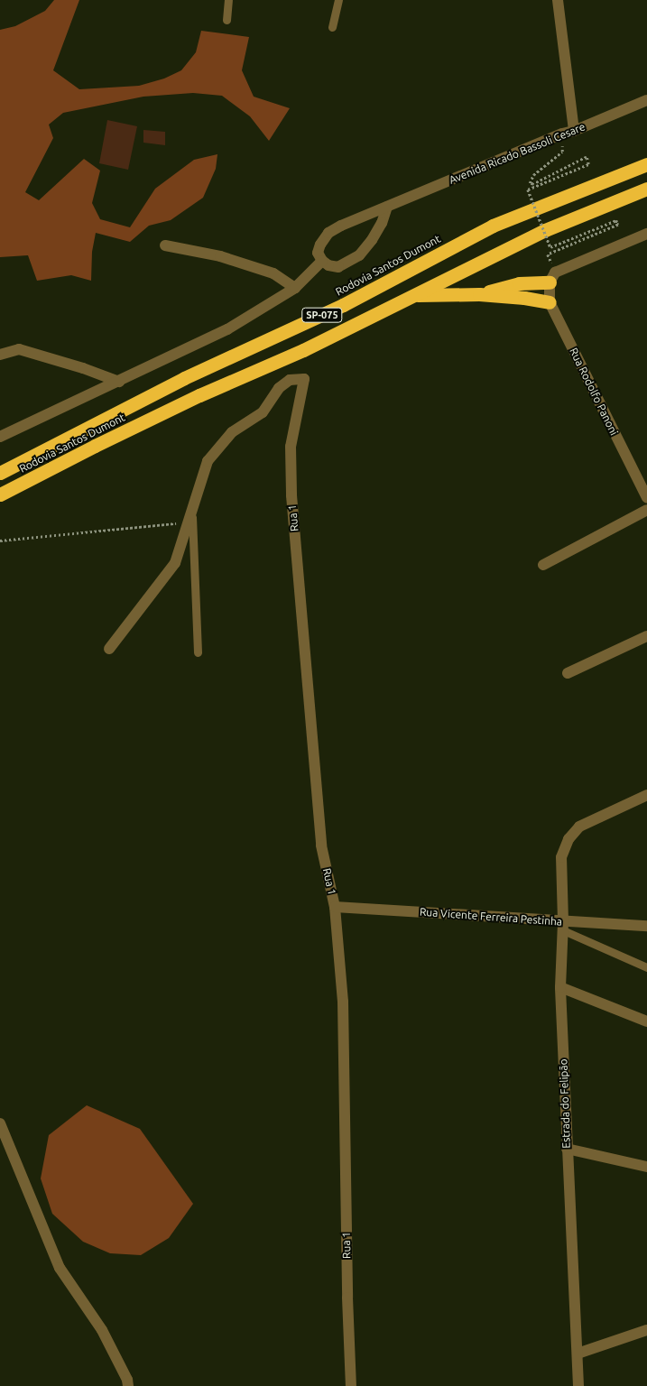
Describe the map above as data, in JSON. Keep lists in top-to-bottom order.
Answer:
{
  "streets": {
    "highway": ["Rodovia Santos Dumont", "SP-075"],
    "street": [
      "Avenida Ricado Bassoli Cesare",
      "Rua Rodolfo Panoni",
      "Rua 1",
      "Rua Vicente Ferreira Pestinha",
      "Estrada do Felipão"
    ]
  },
  "crossings": [
    ["Rua 1", "Rua Vicente Ferreira Pestinha"],
    ["Rua Vicente Ferreira Pestinha", "Estrada do Felipão"]
  ]
}
